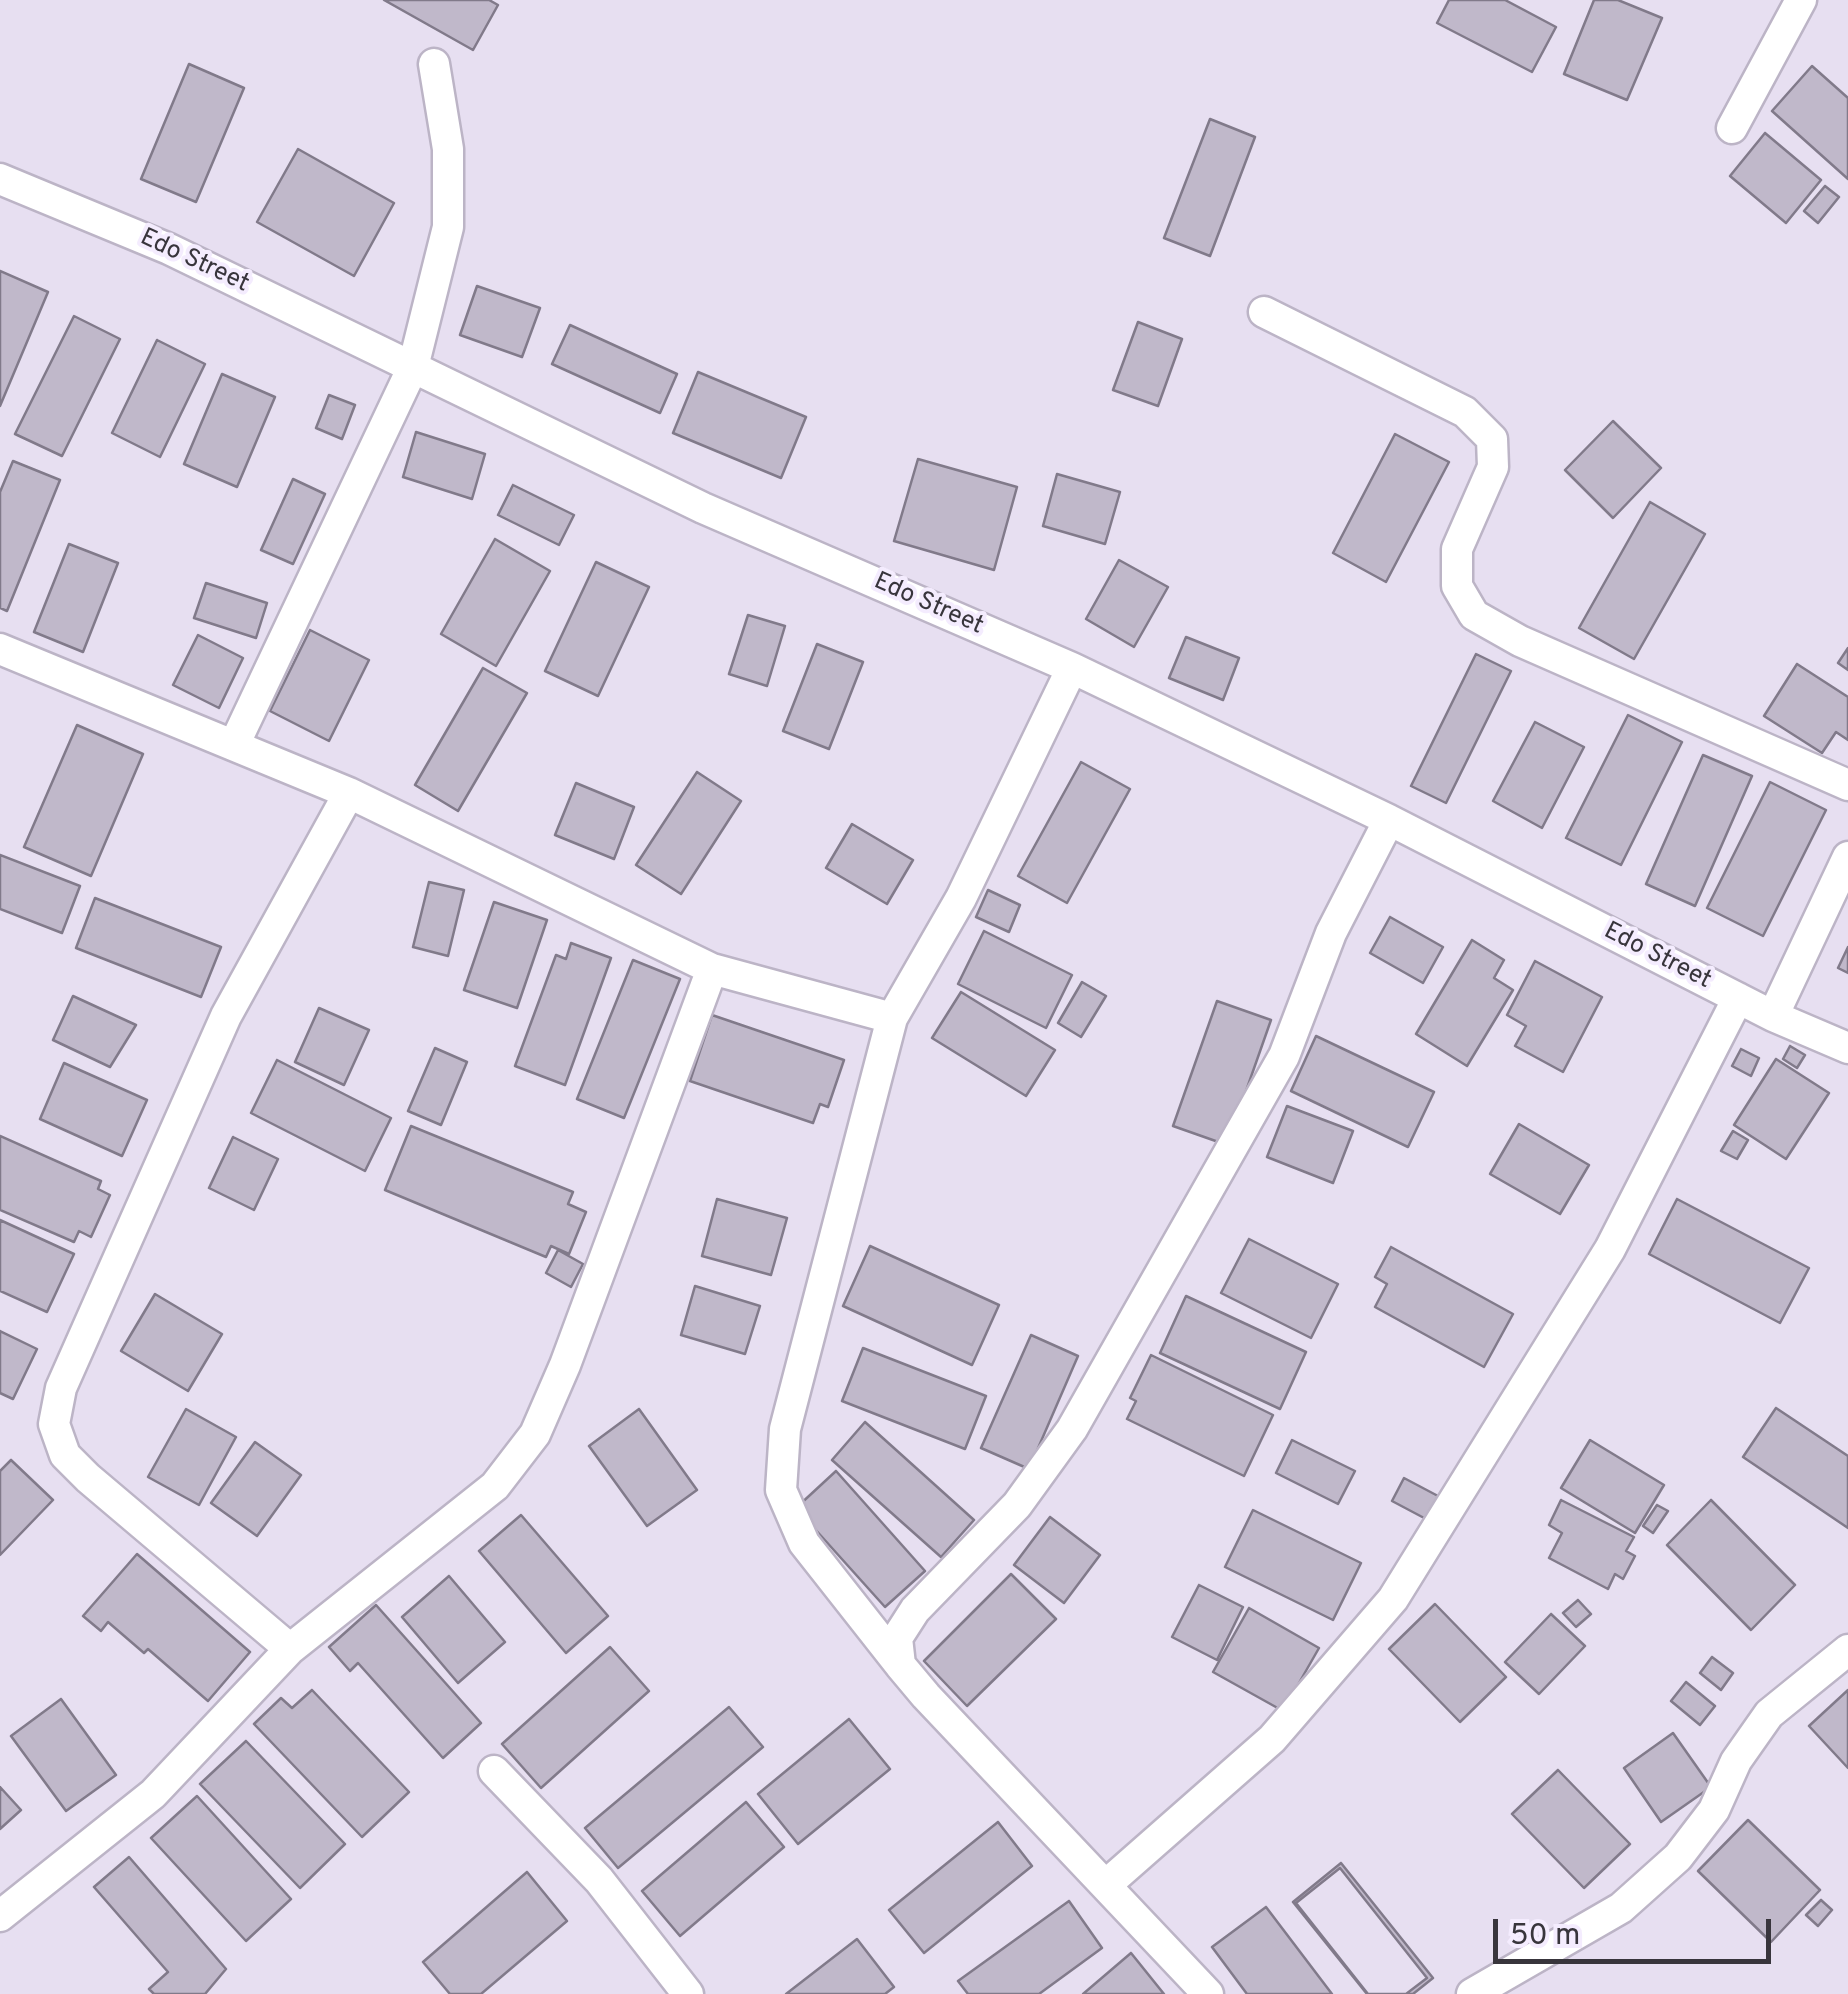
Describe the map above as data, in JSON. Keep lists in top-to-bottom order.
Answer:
{
  "streets": {
    "street": ["Edo Street"]
  },
  "scale_bar": "50 m"
}
